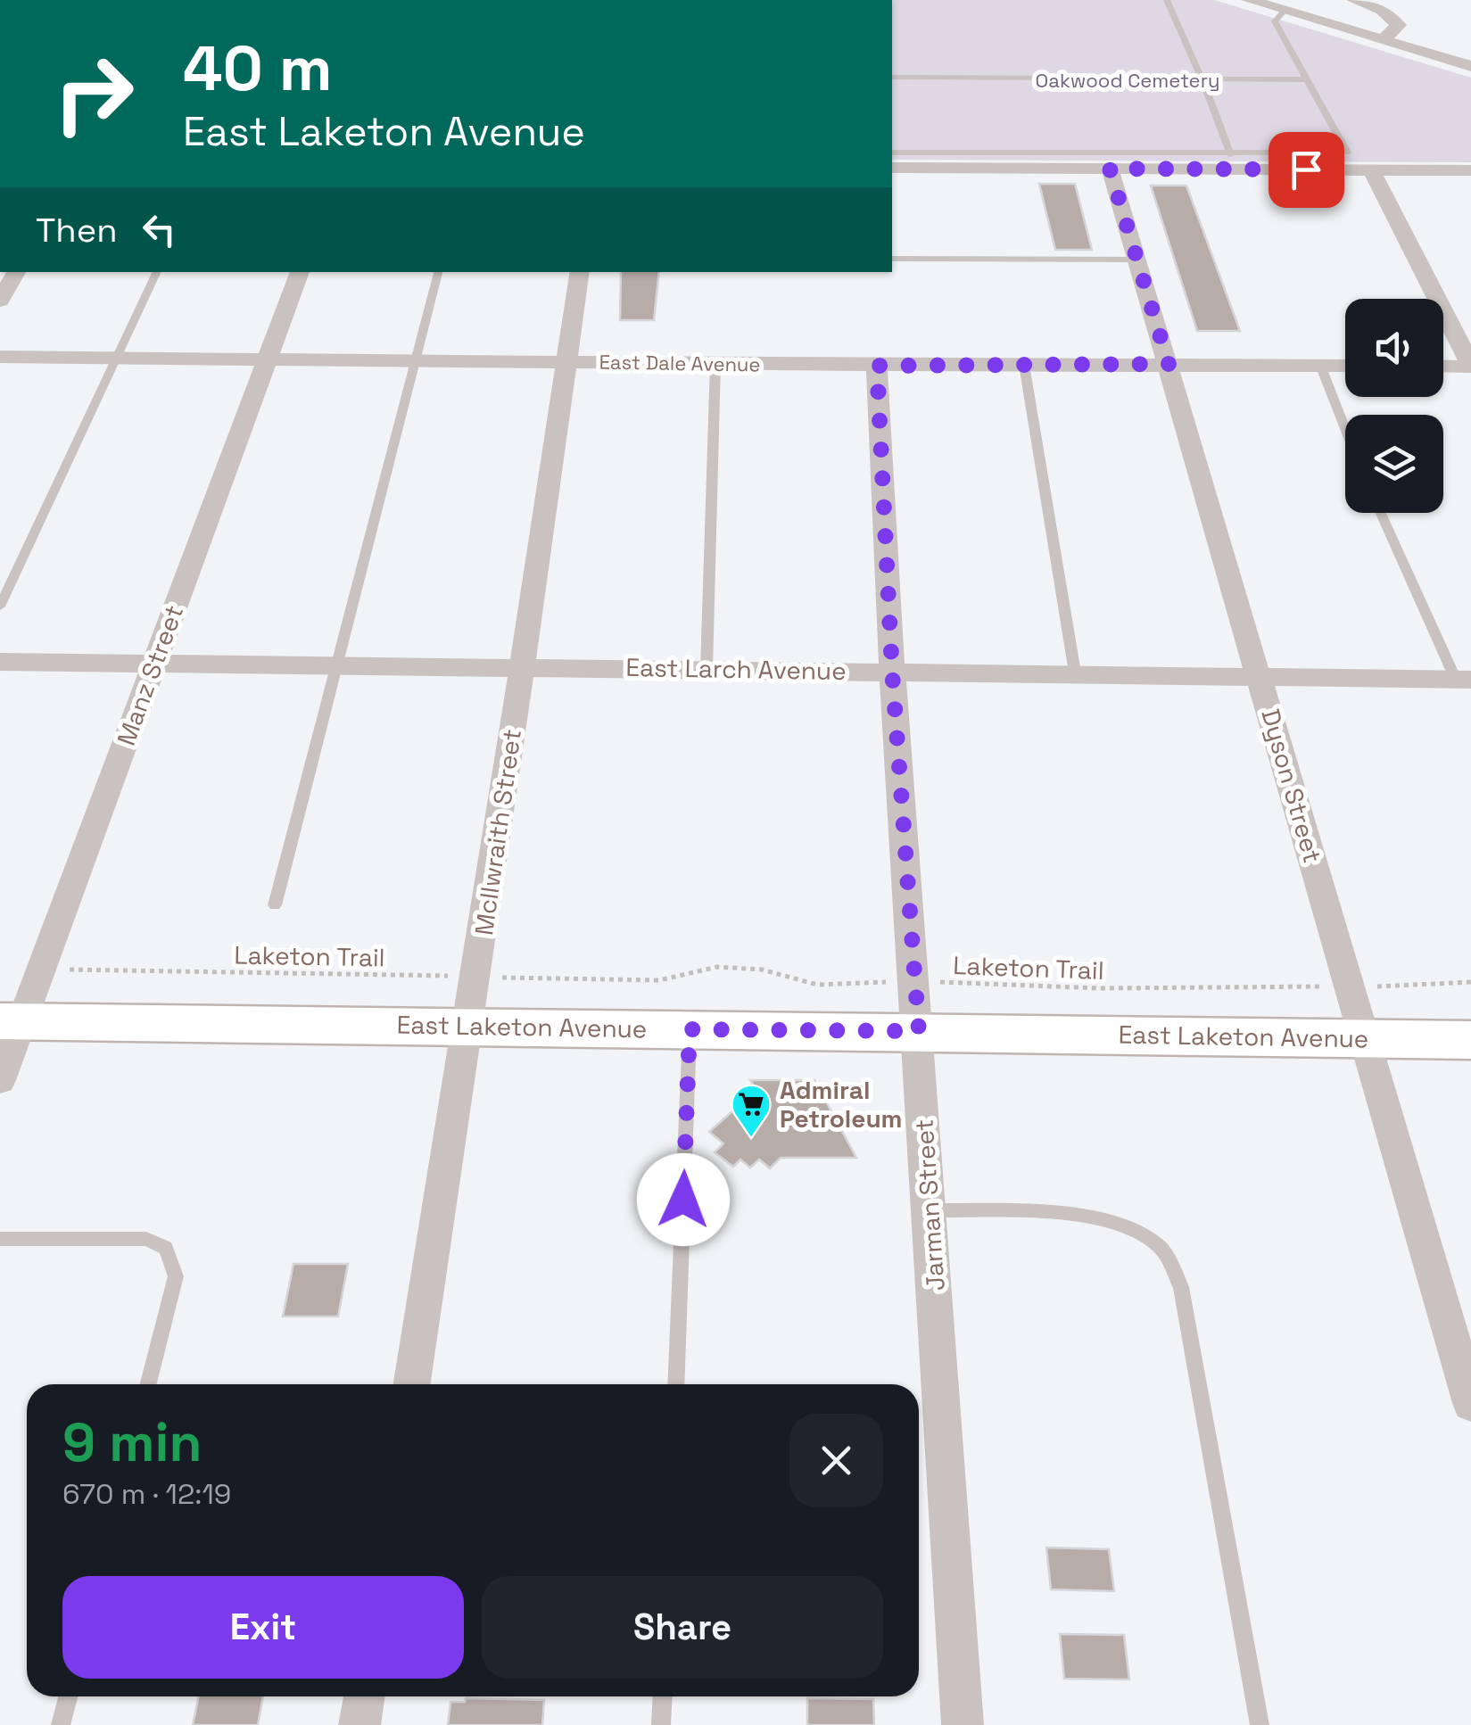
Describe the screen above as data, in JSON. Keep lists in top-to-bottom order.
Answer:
{
  "streets": {
    "main road": ["East Laketon Avenue"],
    "street": [
      "East Dale Avenue",
      "East Larch Avenue",
      "Manz Street",
      "Dyson Street",
      "McIlwraith Street",
      "Jarman Street"
    ],
    "path": ["Laketon Trail"]
  },
  "crossings": [
    ["East Dale Avenue", "Manz Street"],
    ["East Dale Avenue", "Dyson Street"],
    ["East Dale Avenue", "McIlwraith Street"],
    ["East Dale Avenue", "Jarman Street"],
    ["East Larch Avenue", "Manz Street"],
    ["East Larch Avenue", "Dyson Street"],
    ["East Larch Avenue", "McIlwraith Street"],
    ["East Larch Avenue", "Jarman Street"],
    ["Manz Street", "Laketon Trail"],
    ["Manz Street", "East Laketon Avenue"],
    ["Dyson Street", "Laketon Trail"],
    ["Dyson Street", "East Laketon Avenue"],
    ["McIlwraith Street", "Laketon Trail"],
    ["McIlwraith Street", "East Laketon Avenue"],
    ["Laketon Trail", "Jarman Street"],
    ["East Laketon Avenue", "Jarman Street"]
  ],
  "parks": ["Oakwood Cemetery"],
  "places": {
    "supermarket": ["Admiral Petroleum"]
  },
  "page": {
    "turn": ["40 m", "East Laketon Avenue"],
    "then": "Then",
    "heading": ["9 min", "670 m · 12:19"],
    "buttons": ["Exit", "Share"]
  }
}
